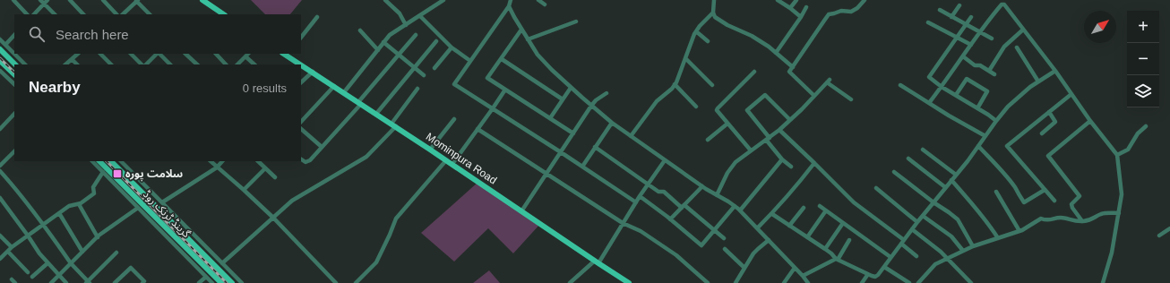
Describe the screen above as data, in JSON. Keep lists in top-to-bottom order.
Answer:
{
  "streets": {
    "main road": ["Mominpura Road", "گرینڈ ٹرنک روڈ"]
  },
  "places": {
    "transit": ["سلامت پورہ"]
  },
  "north": "top right",
  "page": {
    "map_buttons": ["+", "−"],
    "search": "Search here",
    "heading": ["Nearby", "0 results"]
  }
}
